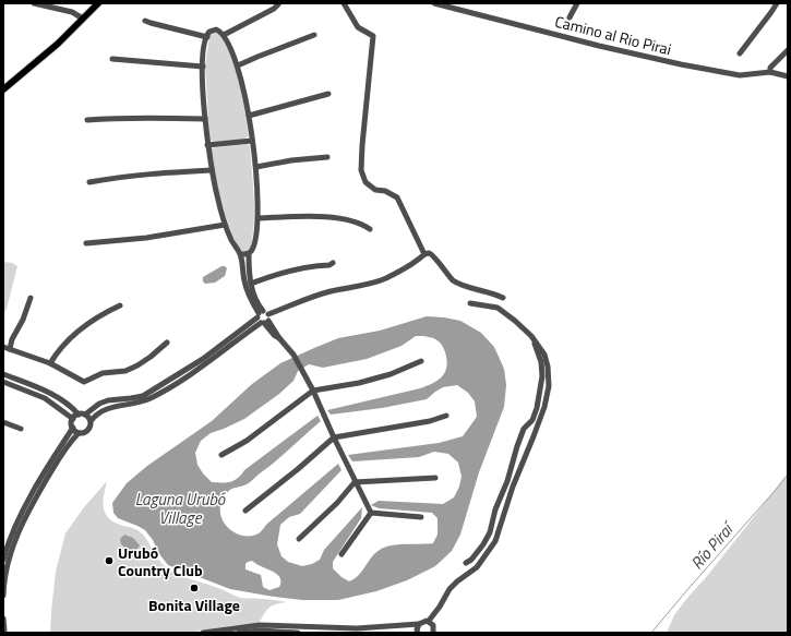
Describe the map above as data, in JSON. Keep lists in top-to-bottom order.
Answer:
{
  "streets": {
    "street": ["Camino al Rio Pirai"]
  },
  "water": ["Laguna Urubó Village", "Río Piraí"],
  "places": ["Urubó Country Club", "Bonita Village"]
}
